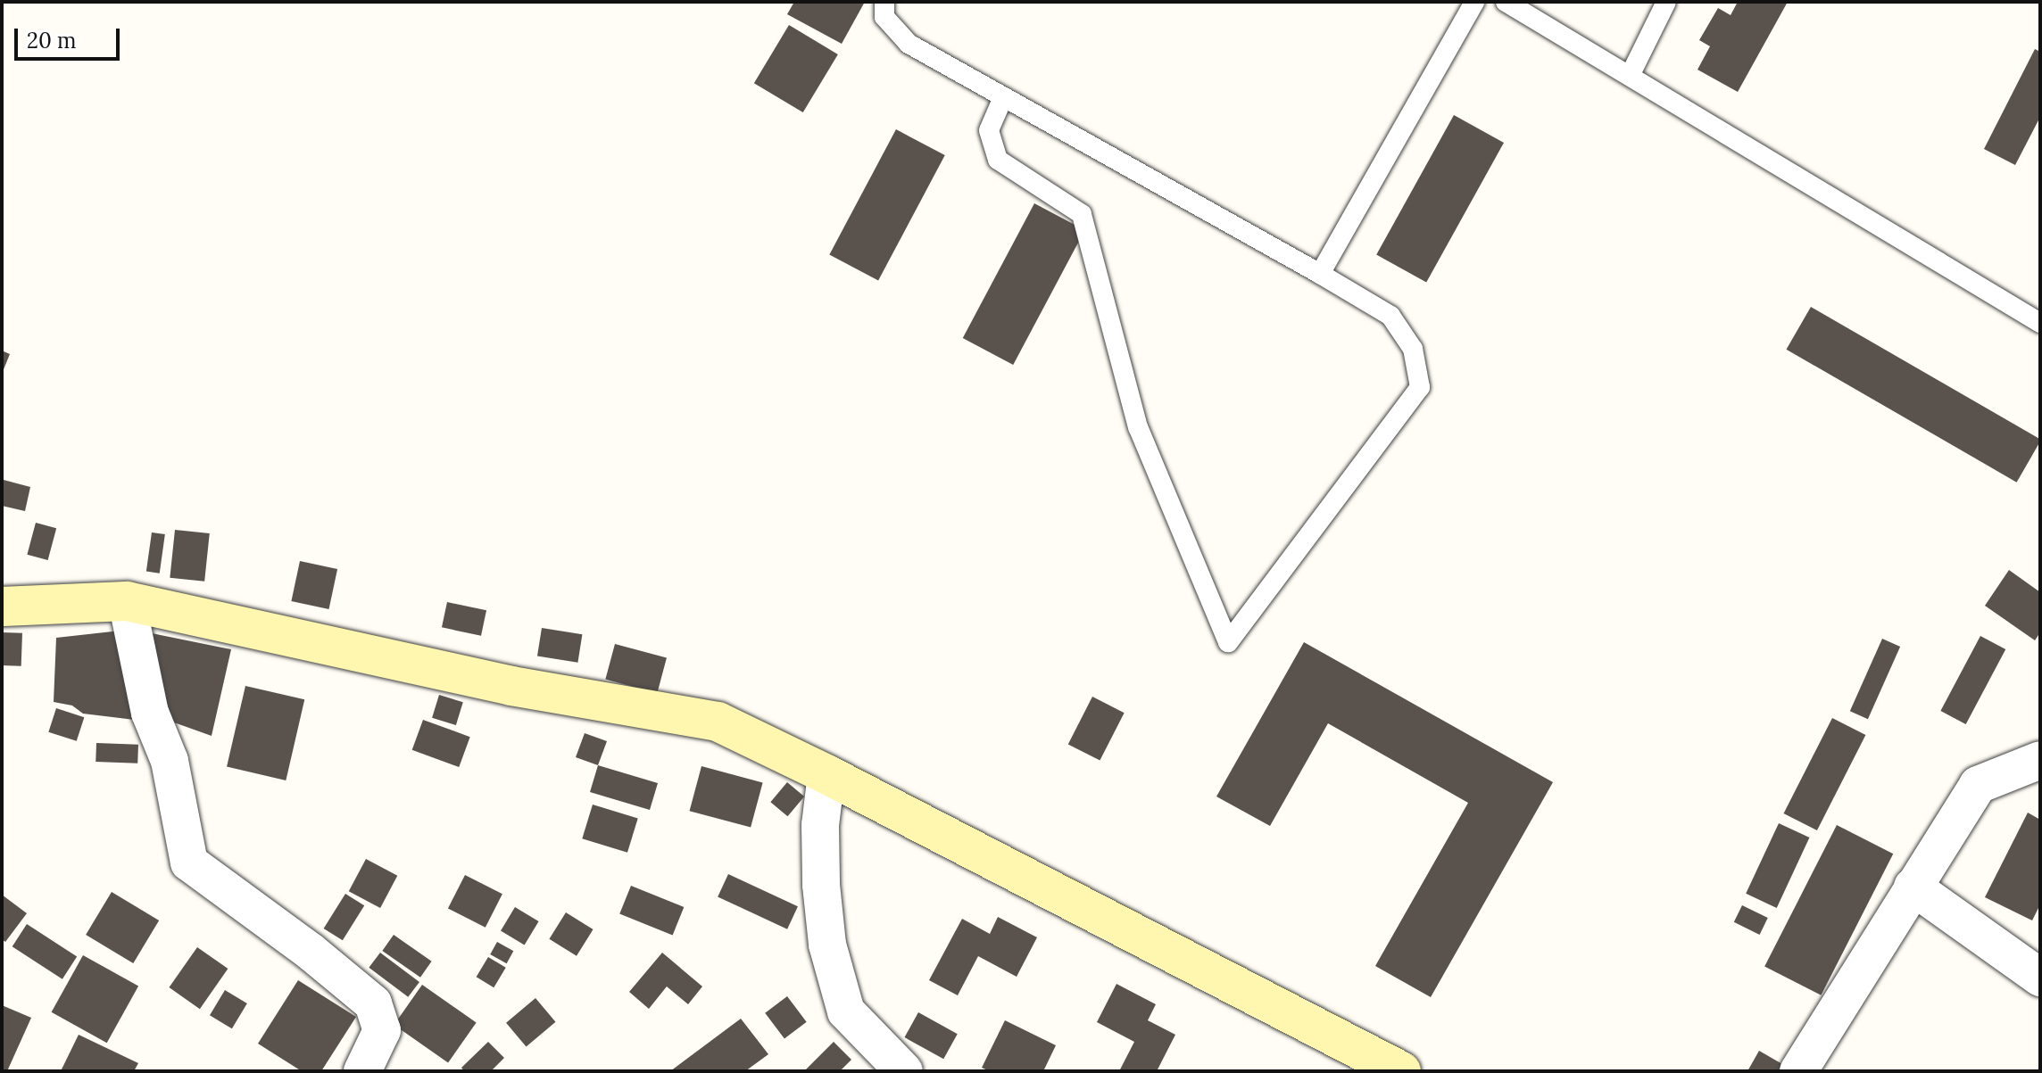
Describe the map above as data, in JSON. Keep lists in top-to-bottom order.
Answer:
{
  "scale_bar": "20 m"
}
